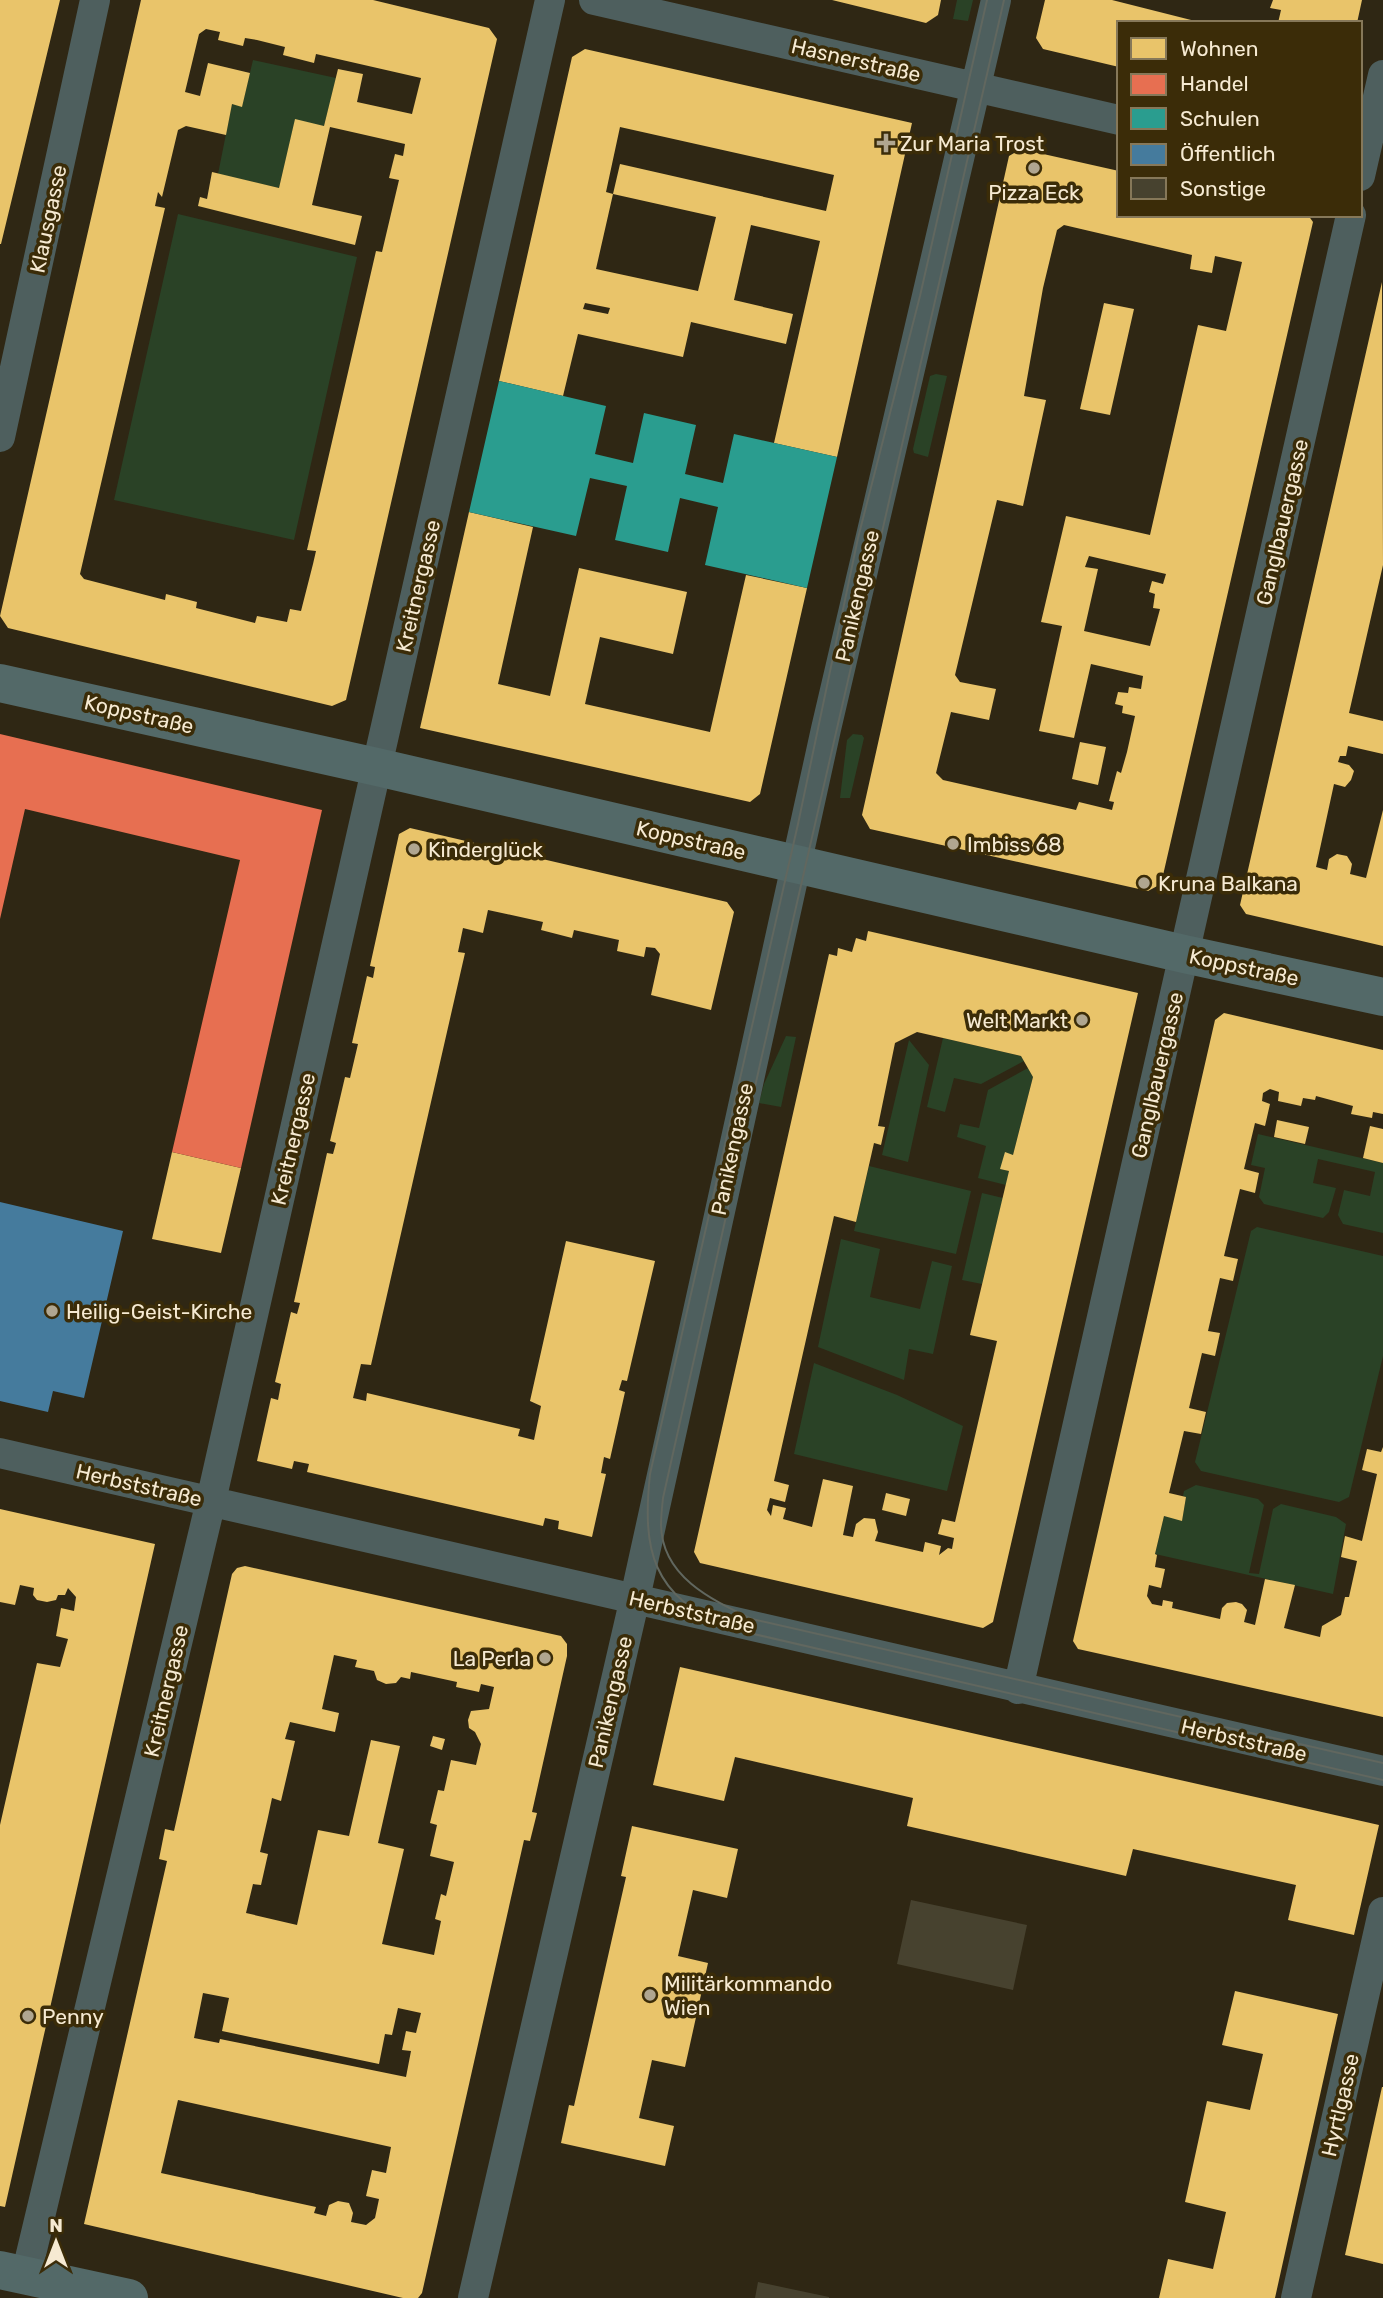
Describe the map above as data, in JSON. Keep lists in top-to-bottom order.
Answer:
{
  "streets": {
    "main road": ["Koppstraße"],
    "street": [
      "Hasnerstraße",
      "Klausgasse",
      "Ganglbauergasse",
      "Kreitnergasse",
      "Panikengasse",
      "Herbststraße",
      "Hyrtlgasse"
    ]
  },
  "crossings": [
    ["Hasnerstraße", "Panikengasse"],
    ["Ganglbauergasse", "Koppstraße"],
    ["Ganglbauergasse", "Herbststraße"],
    ["Kreitnergasse", "Koppstraße"],
    ["Kreitnergasse", "Herbststraße"],
    ["Panikengasse", "Koppstraße"],
    ["Panikengasse", "Herbststraße"]
  ],
  "places": {
    "health": ["Zur Maria Trost"],
    "other": [
      "Pizza Eck",
      "Imbiss 68",
      "Kinderglück",
      "Kruna Balkana",
      "Welt Markt",
      "Heilig-Geist-Kirche",
      "La Perla",
      "Militärkommando Wien",
      "Penny"
    ]
  },
  "legend": [
    "Wohnen",
    "Handel",
    "Schulen",
    "Öffentlich",
    "Sonstige"
  ],
  "north": "top"
}
